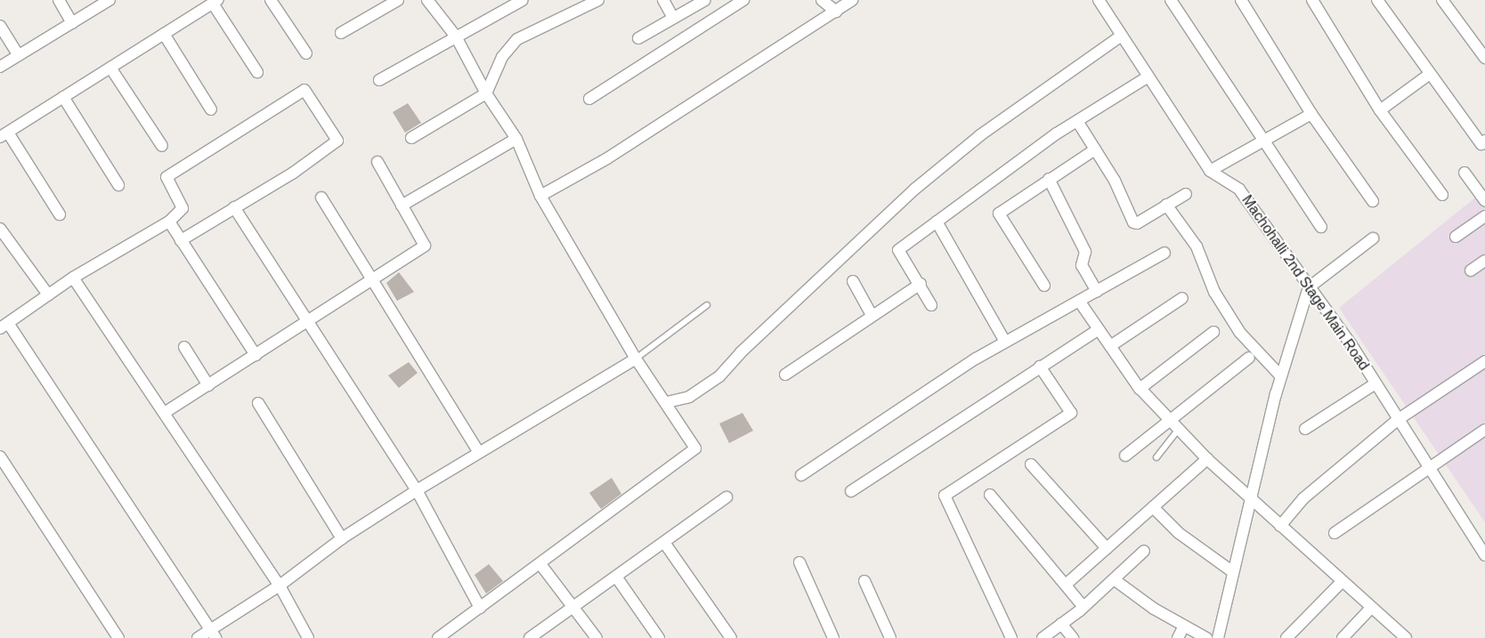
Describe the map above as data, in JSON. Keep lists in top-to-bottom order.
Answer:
{
  "streets": {
    "street": ["Machohalli 2nd Stage Main Road"]
  }
}
